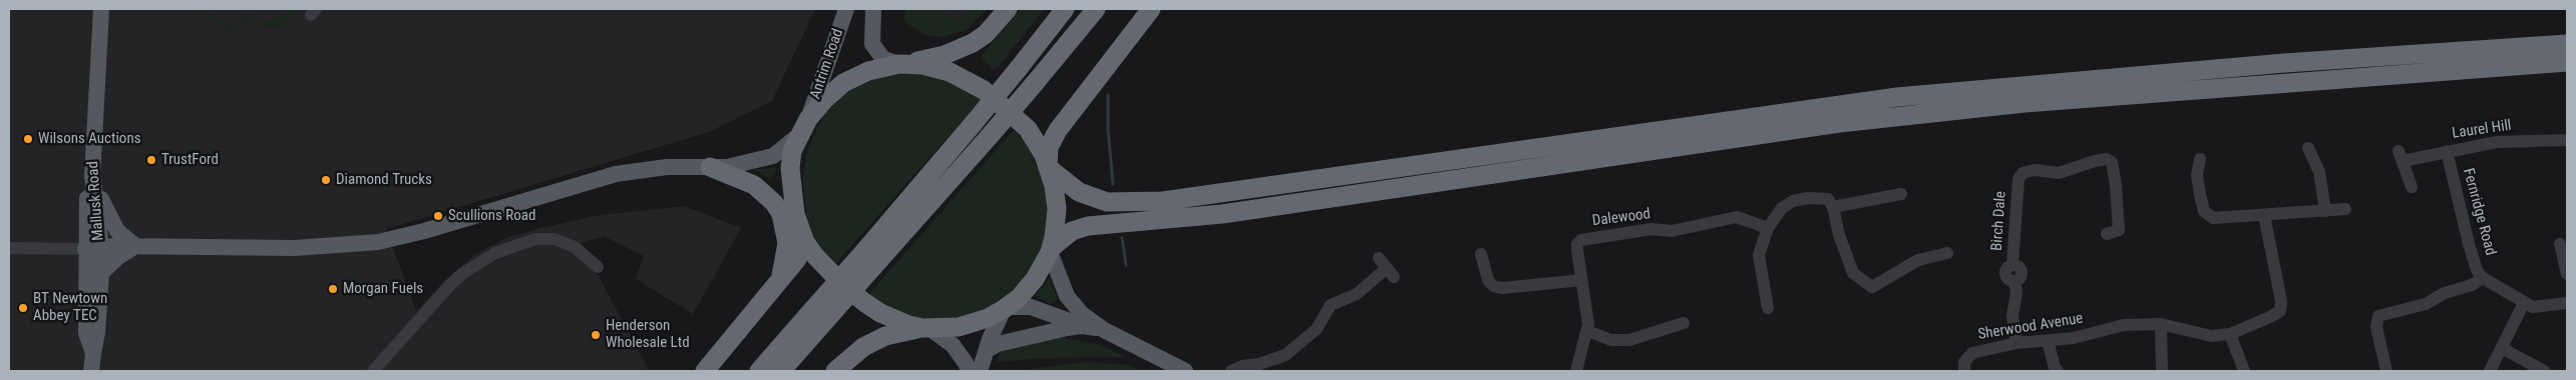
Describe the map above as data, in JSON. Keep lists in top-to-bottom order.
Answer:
{
  "streets": {
    "main road": ["Antrim Road", "Mallusk Road"],
    "street": [
      "Laurel Hill",
      "Fernridge Road",
      "Dalewood",
      "Birch Dale",
      "Sherwood Avenue"
    ]
  },
  "crossings": [
    ["Laurel Hill", "Fernridge Road"],
    ["Birch Dale", "Sherwood Avenue"]
  ],
  "places": [
    "Wilsons Auctions",
    "TrustFord",
    "Diamond Trucks",
    "Scullions Road",
    "Morgan Fuels",
    "BT Newtown Abbey TEC",
    "Henderson Wholesale Ltd"
  ]
}
